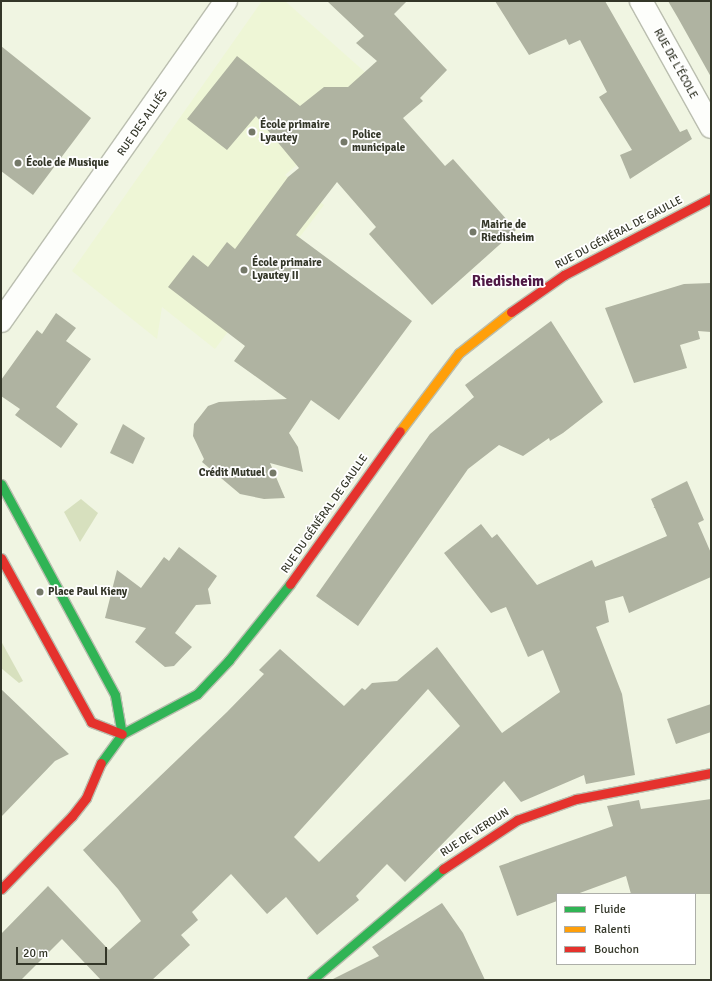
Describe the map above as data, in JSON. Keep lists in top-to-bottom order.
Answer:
{
  "streets": {
    "street": [
      "RUE DE L'ÉCOLE",
      "RUE DES ALLIÉS",
      "RUE DU GÉNÉRAL DE GAULLE",
      "RUE DE VERDUN"
    ]
  },
  "districts": ["Riedisheim"],
  "places": [
    "École primaire Lyautey",
    "Police municipale",
    "École de Musique",
    "Mairie de Riedisheim",
    "École primaire Lyautey II",
    "Crédit Mutuel",
    "Place Paul Kieny"
  ],
  "legend": ["Fluide", "Ralenti", "Bouchon"],
  "scale_bar": "20 m"
}
